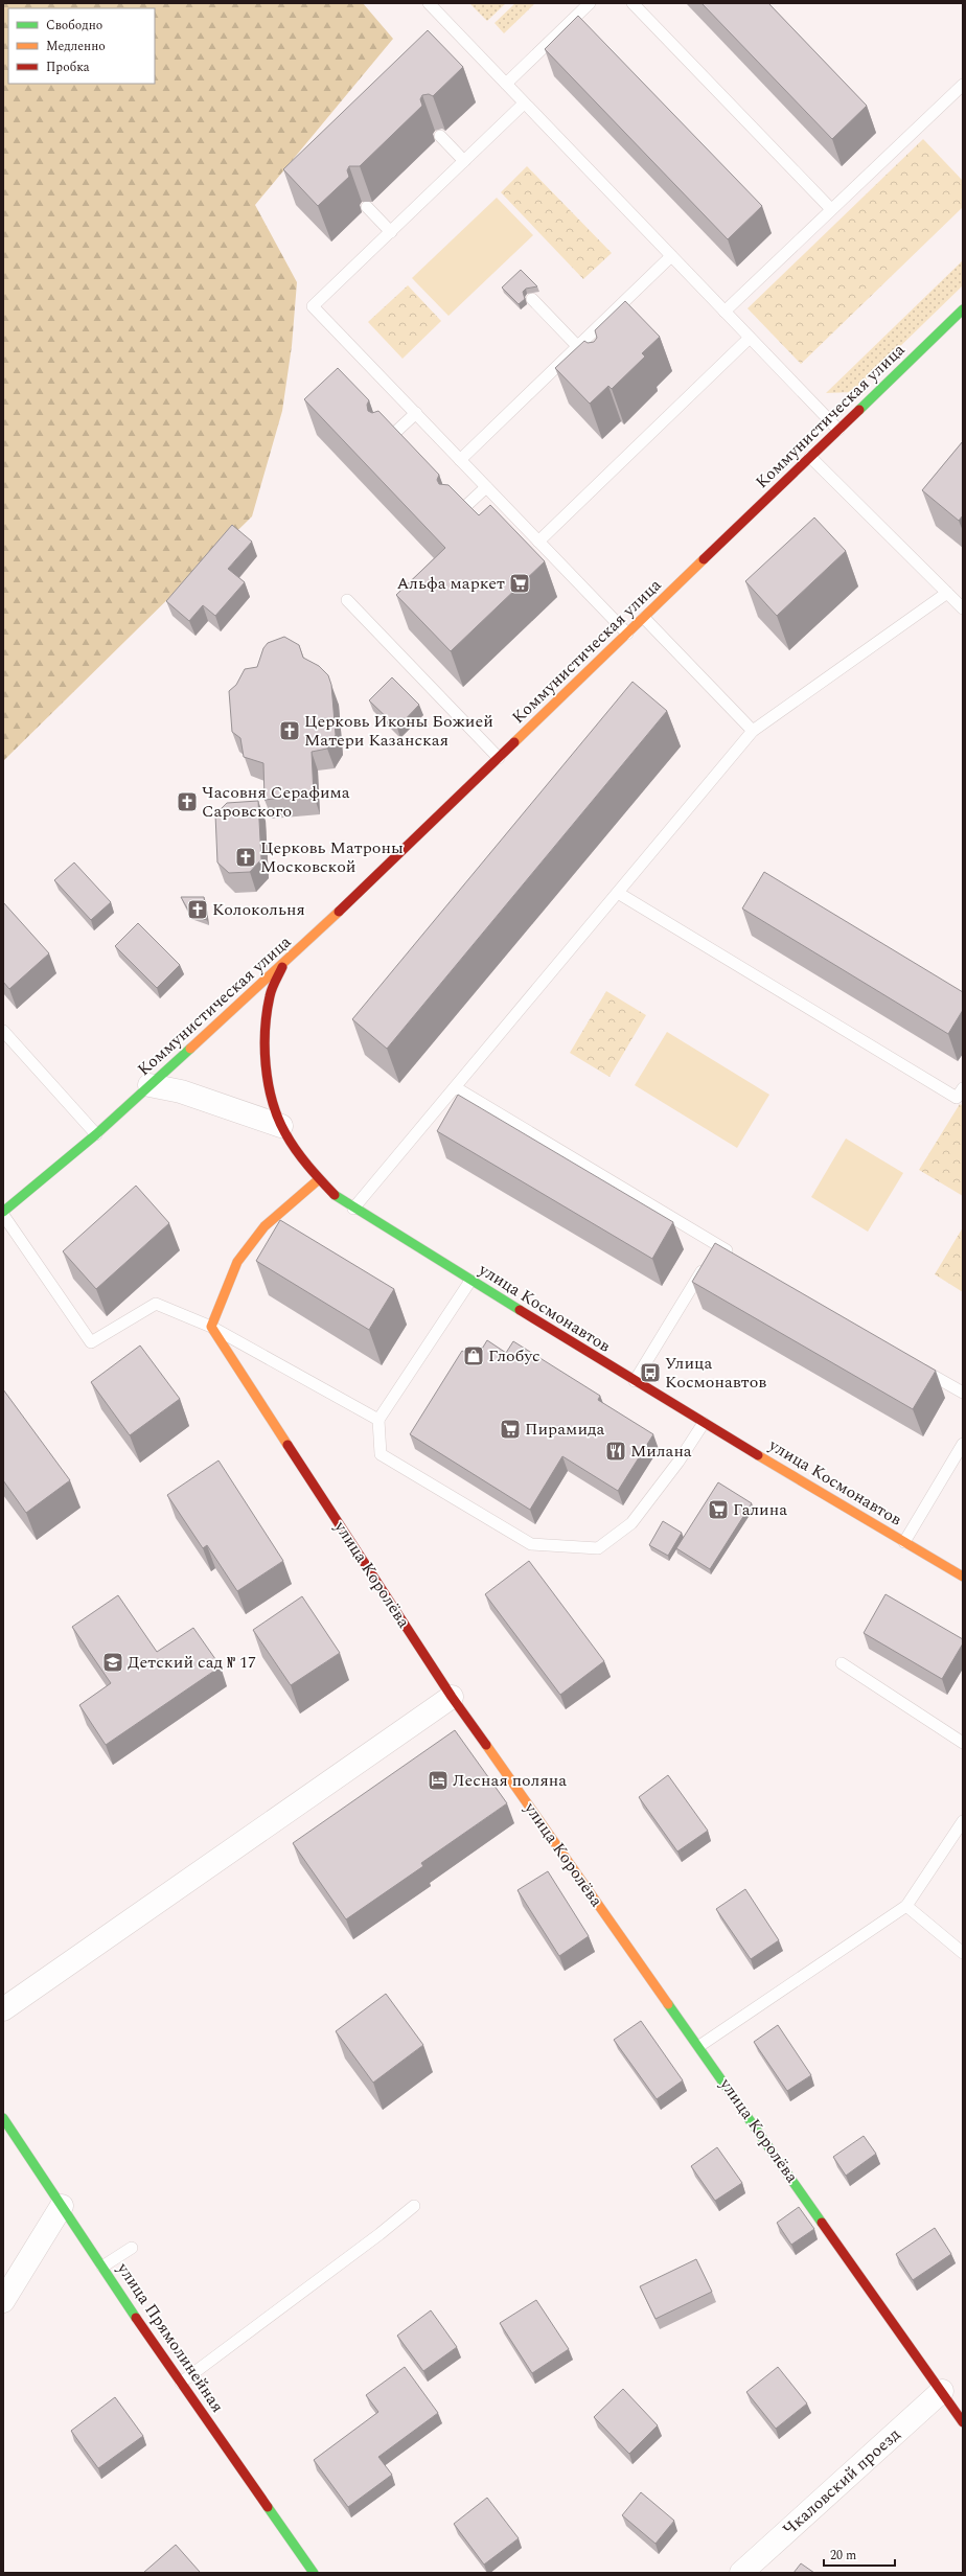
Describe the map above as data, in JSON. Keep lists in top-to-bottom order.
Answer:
{
  "streets": {
    "street": [
      "Коммунистическая улица",
      "улица Космонавтов",
      "улица Королёва",
      "улица Прямолинейная",
      "Чкаловский проезд"
    ]
  },
  "crossings": [
    ["Коммунистическая улица", "улица Космонавтов"],
    ["улица Королёва", "Чкаловский проезд"]
  ],
  "places": {
    "supermarket": ["Альфа маркет", "Пирамида", "Галина"],
    "church": [
      "Церковь Иконы Божией Матери Казанская",
      "Часовня Серафима Саровского",
      "Церковь Матроны Московской",
      "Колокольня"
    ],
    "shop": ["Глобус"],
    "bus stop": ["Улица Космонавтов"],
    "restaurant": ["Милана"],
    "school or university": ["Детский сад № 17"],
    "hotel": ["Лесная поляна"]
  },
  "legend": ["Свободно", "Медленно", "Пробка"],
  "scale_bar": "20 m"
}
